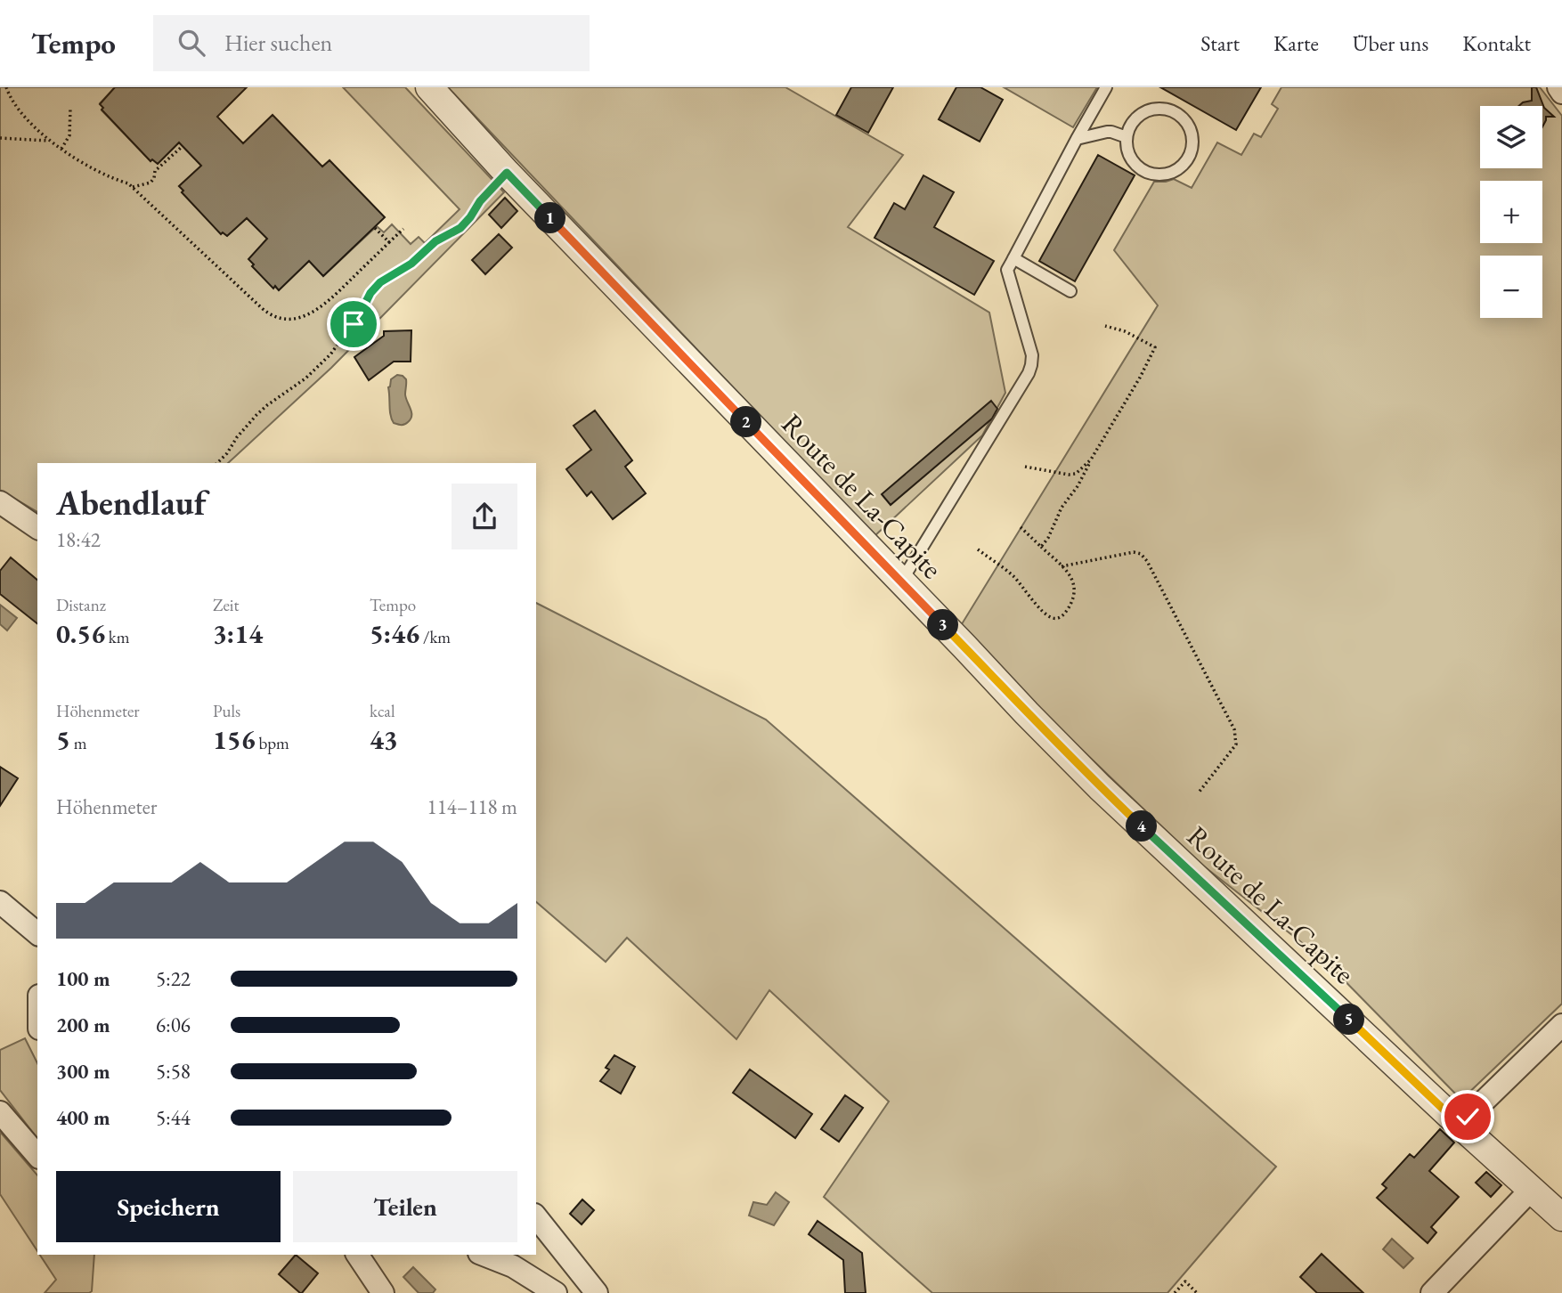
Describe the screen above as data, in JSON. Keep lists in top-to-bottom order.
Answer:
{
  "streets": {
    "street": ["Route de La-Capite"]
  },
  "page": {
    "header": "Tempo",
    "search": "Hier suchen",
    "nav": [
      "Start",
      "Karte",
      "Über uns",
      "Kontakt"
    ],
    "map_buttons": ["+", "−"],
    "pins": [
      "1",
      "2",
      "3",
      "4",
      "5"
    ],
    "heading": ["Abendlauf", "18:42"],
    "stats": [
      ["Distanz", "0.56 km"],
      ["Zeit", "3:14"],
      ["Tempo", "5:46 /km"],
      ["Höhenmeter", "5 m"],
      ["Puls", "156 bpm"],
      ["kcal", "43"]
    ],
    "chart": ["Höhenmeter", "114–118 m"],
    "list": [
      {
        "name": "100 m",
        "note": "5:22"
      },
      {
        "name": "200 m",
        "note": "6:06"
      },
      {
        "name": "300 m",
        "note": "5:58"
      },
      {
        "name": "400 m",
        "note": "5:44"
      }
    ],
    "buttons": ["Speichern", "Teilen"]
  }
}
